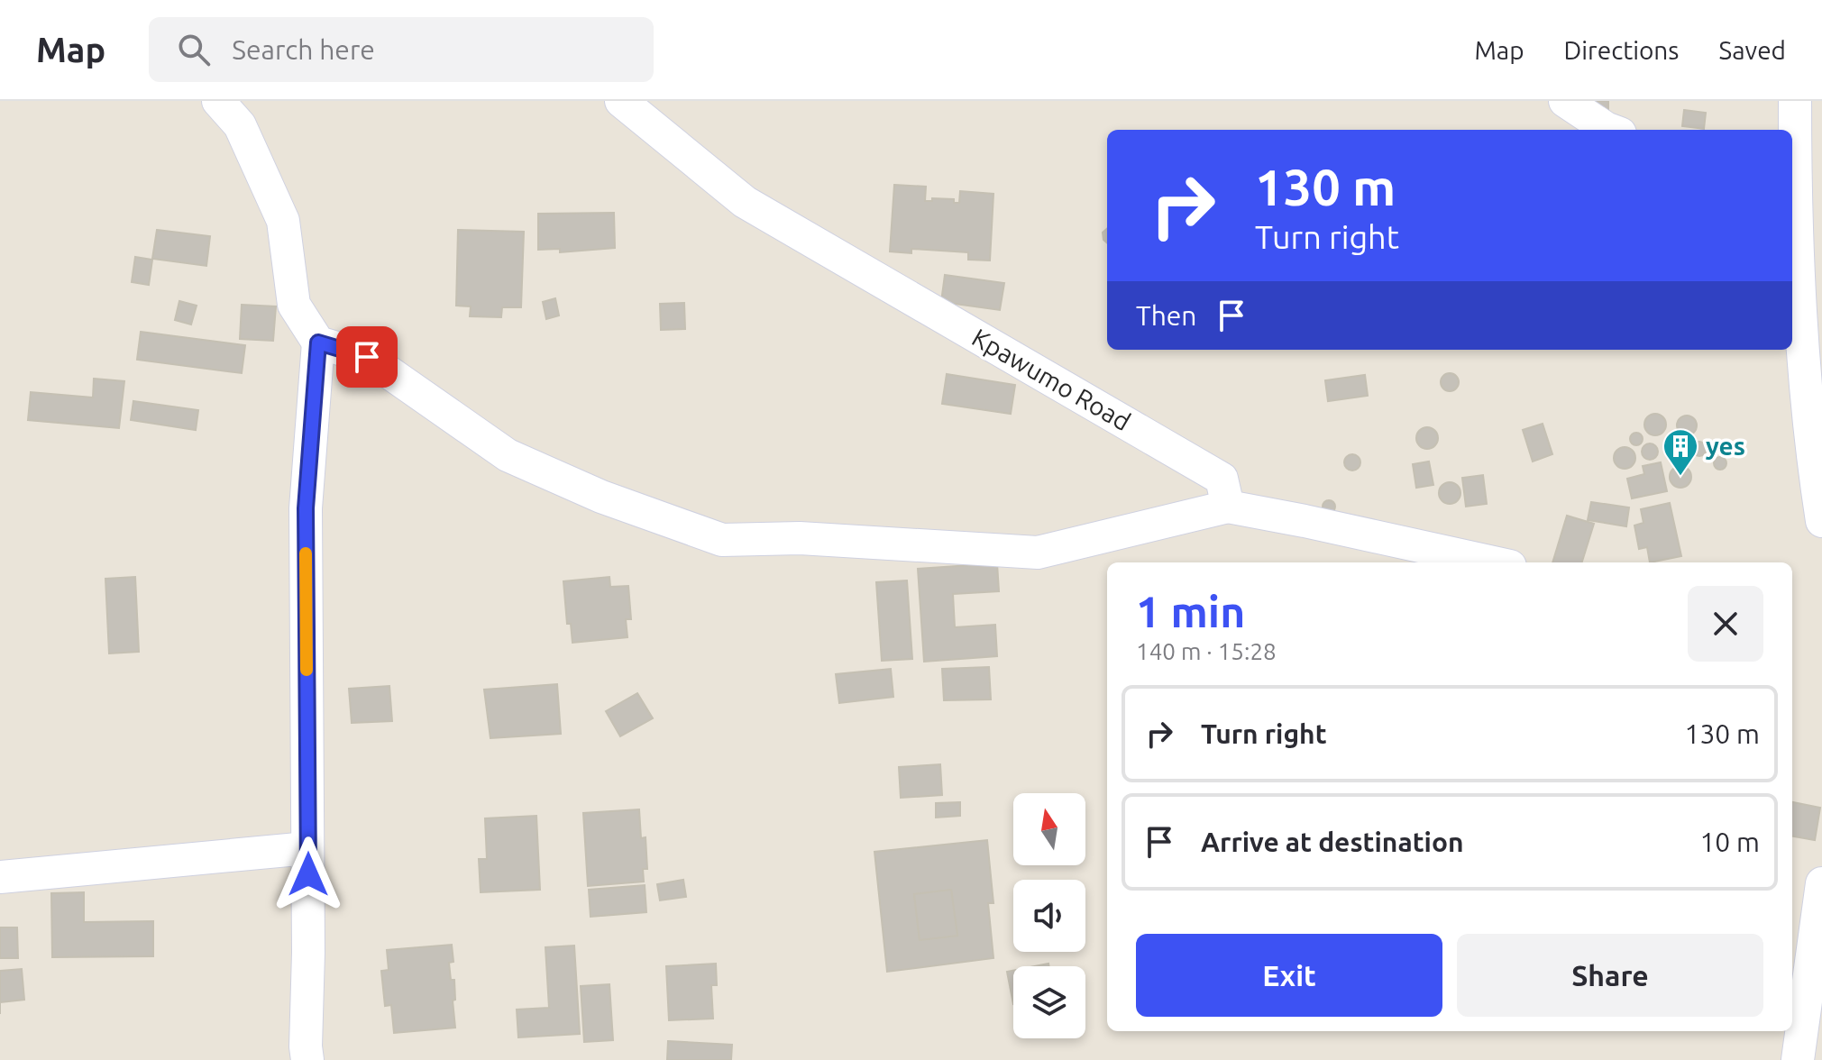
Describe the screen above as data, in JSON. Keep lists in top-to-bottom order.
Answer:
{
  "streets": {
    "street": ["Kpawumo Road"]
  },
  "places": {
    "building": ["yes"]
  },
  "north": "top",
  "page": {
    "header": "Map",
    "search": "Search here",
    "nav": ["Map", "Directions", "Saved"],
    "turn": ["130 m", "Turn right"],
    "then": "Then",
    "heading": ["1 min", "140 m · 15:28"],
    "list": [
      {
        "name": "Turn right",
        "value": "130 m"
      },
      {
        "name": "Arrive at destination",
        "value": "10 m"
      }
    ],
    "buttons": ["Exit", "Share"]
  }
}
